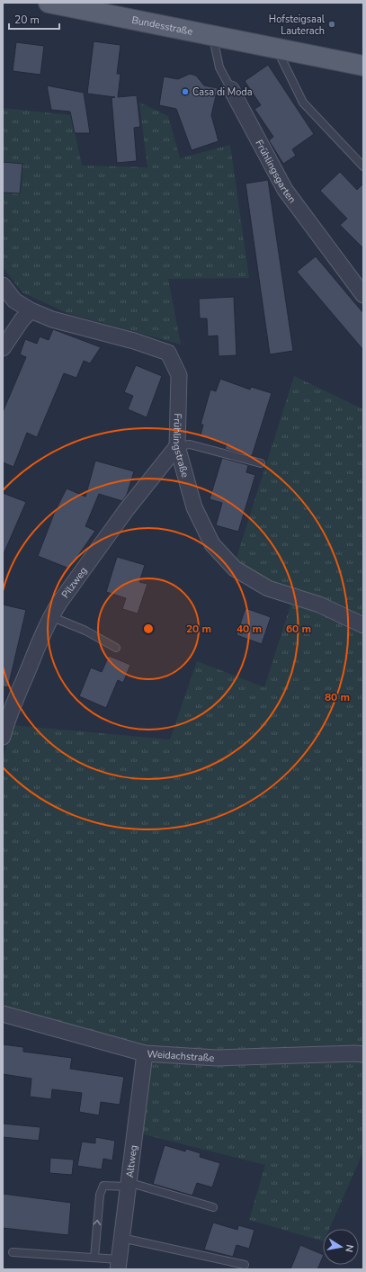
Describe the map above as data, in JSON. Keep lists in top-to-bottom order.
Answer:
{
  "streets": {
    "main road": ["Bundesstraße"],
    "street": [
      "Frühlingsgarten",
      "Frühlingstraße",
      "Pilzweg",
      "Weidachstraße",
      "Altweg"
    ]
  },
  "crossings": [
    ["Bundesstraße", "Frühlingsgarten"],
    ["Frühlingstraße", "Pilzweg"],
    ["Weidachstraße", "Altweg"]
  ],
  "places": ["Hofsteigsaal Lauterach", "Casa di Moda"],
  "scale_bar": "20 m",
  "north": "right",
  "rings": [
    "20 m",
    "40 m",
    "60 m",
    "80 m"
  ]
}
